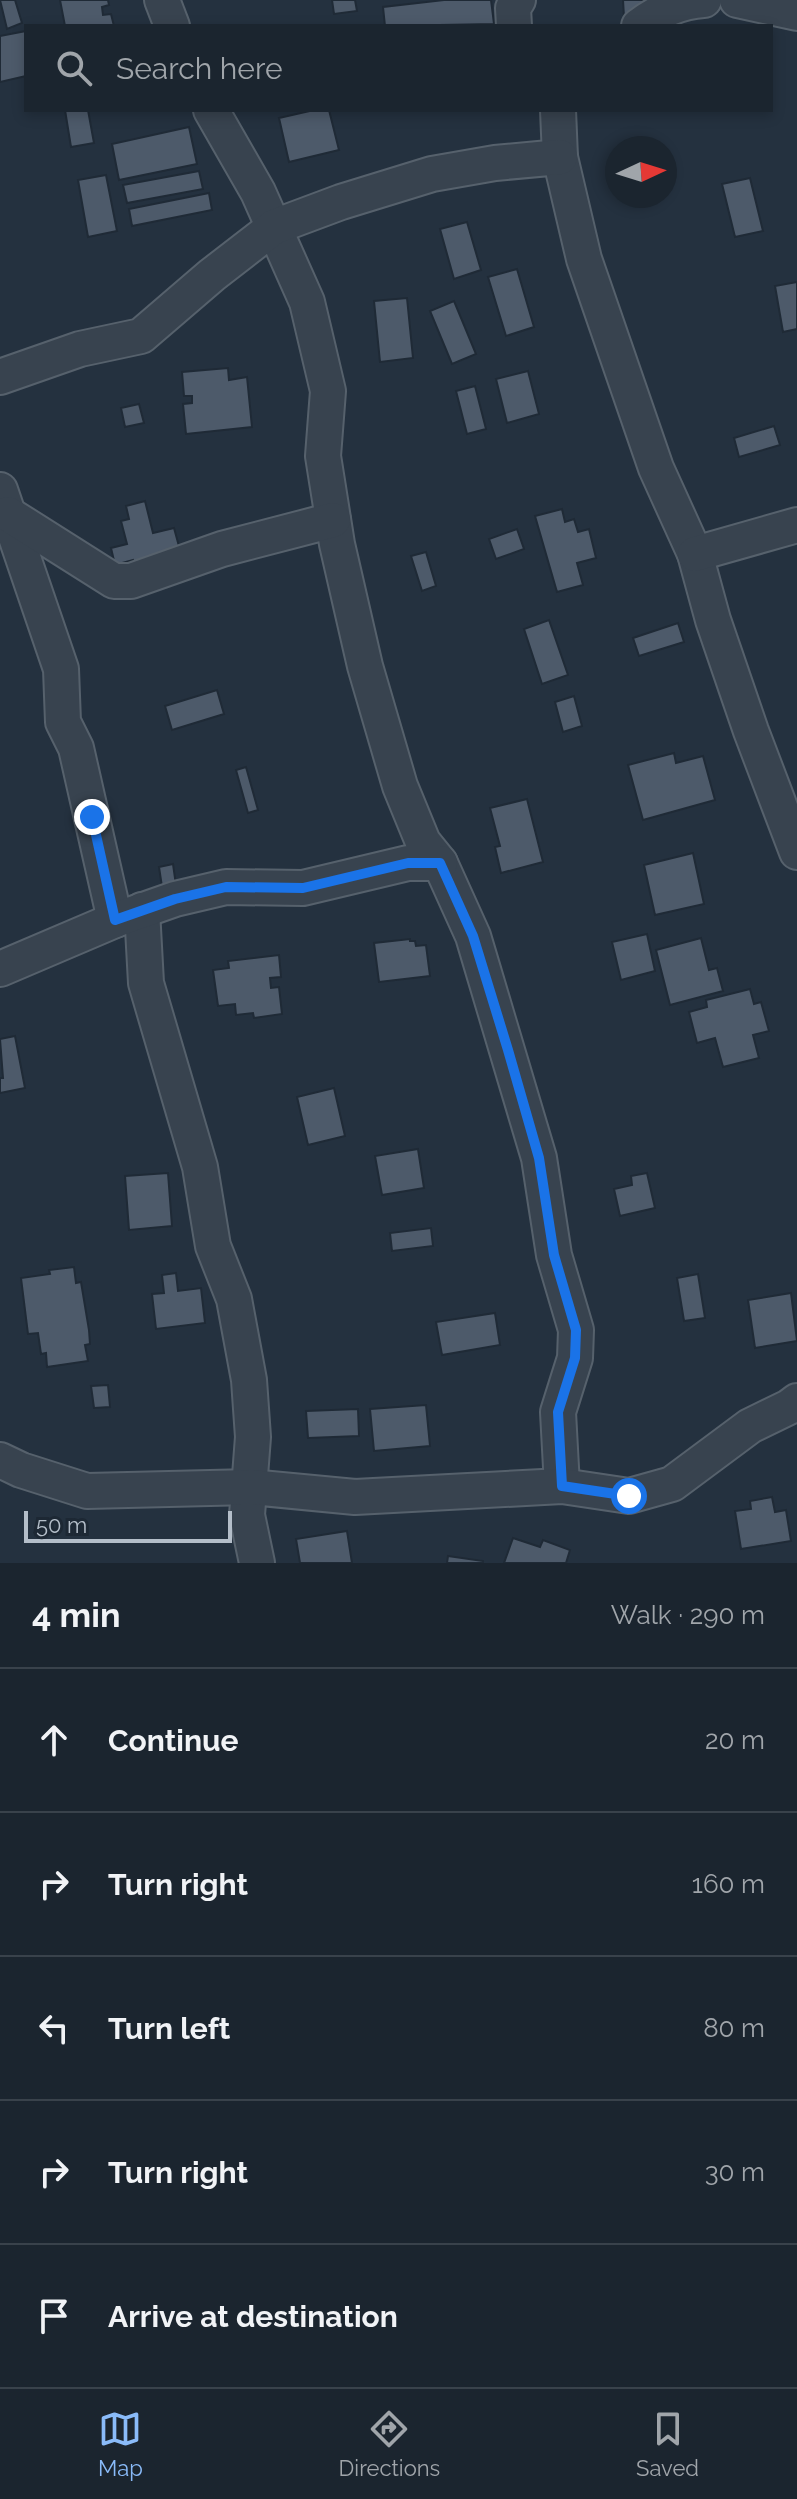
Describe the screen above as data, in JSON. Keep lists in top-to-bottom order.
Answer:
{
  "scale_bar": "50 m",
  "north": "right",
  "page": {
    "search": "Search here",
    "scale": "50 m",
    "heading": ["4 min", "Walk · 290 m"],
    "list": [
      ["Continue", "20 m"],
      ["Turn right", "160 m"],
      ["Turn left", "80 m"],
      ["Turn right", "30 m"],
      "Arrive at destination"
    ],
    "nav": ["Map", "Directions", "Saved"]
  }
}
